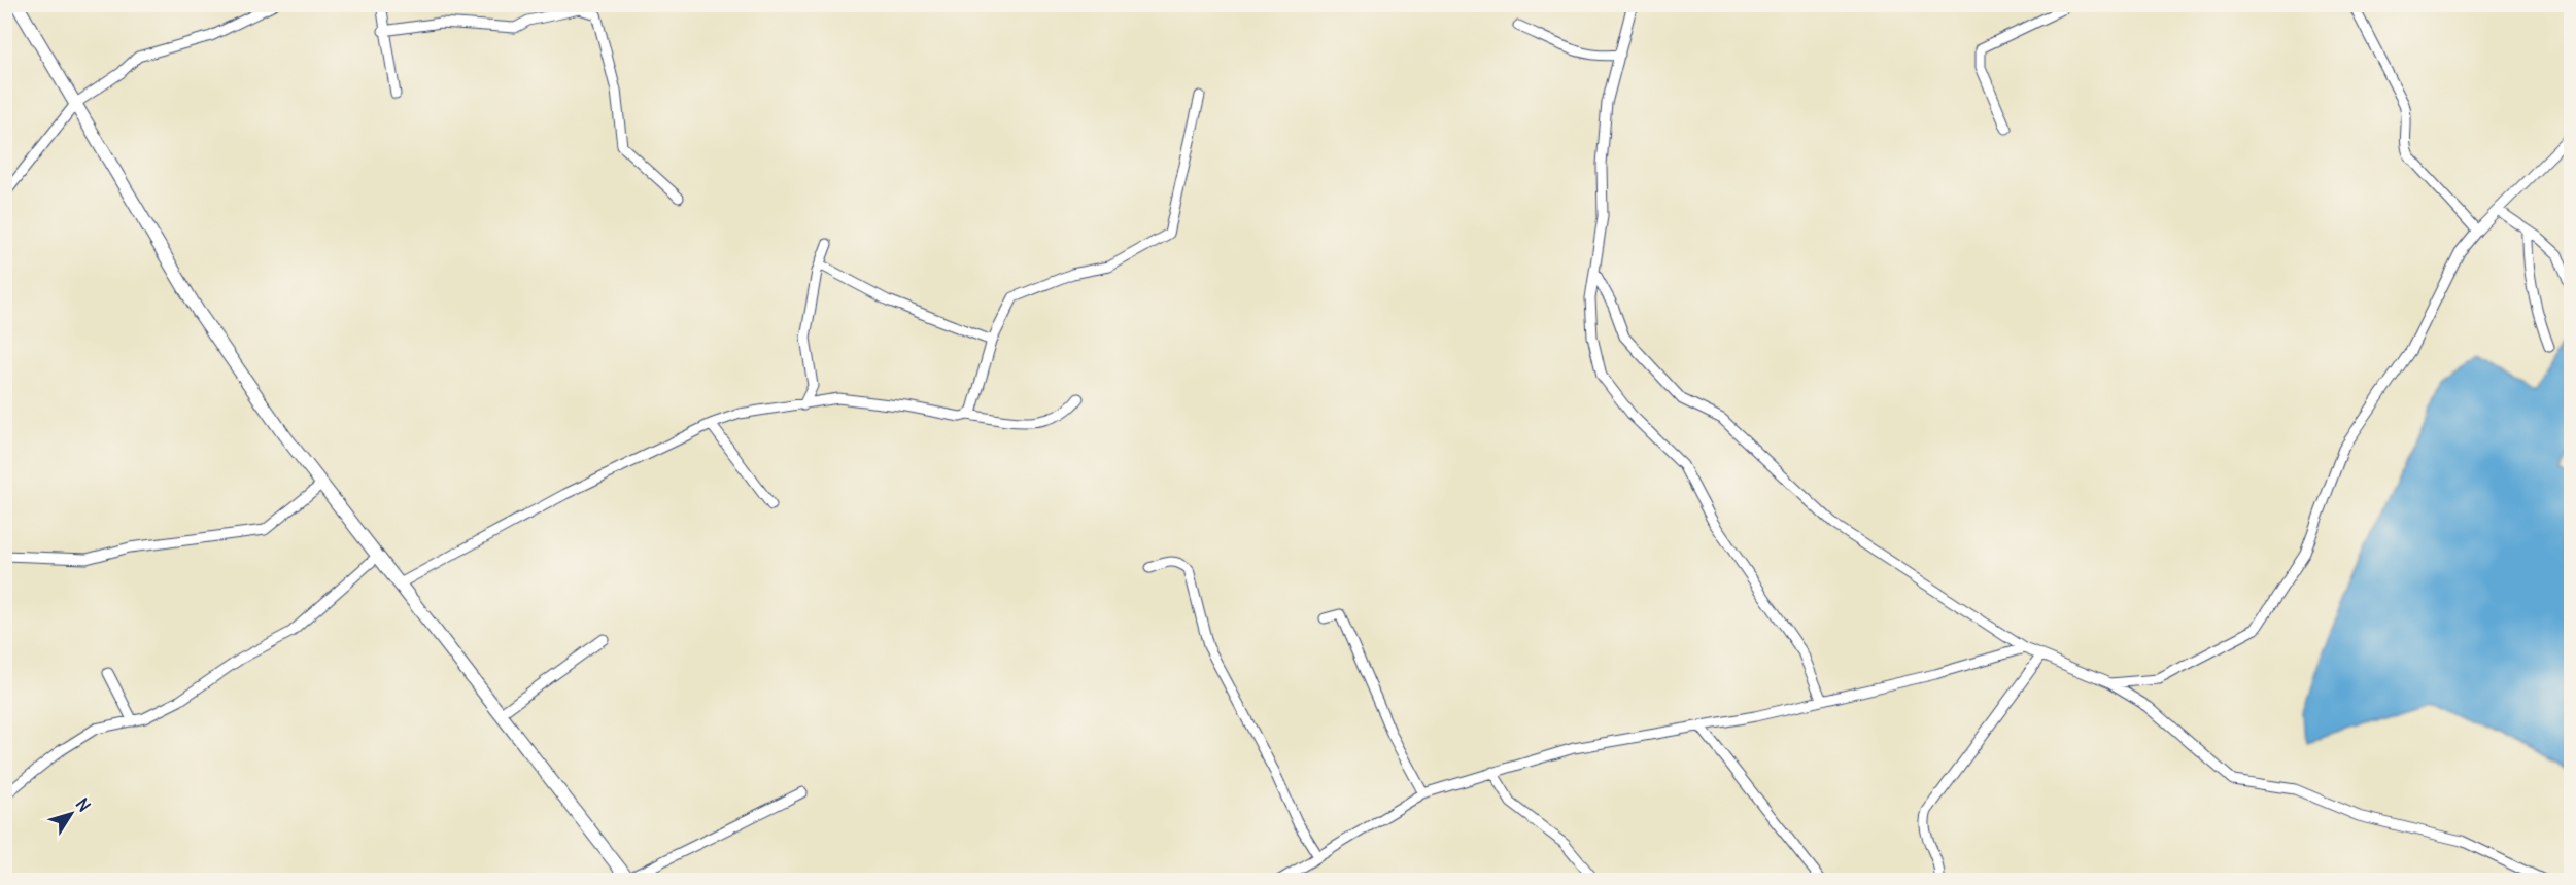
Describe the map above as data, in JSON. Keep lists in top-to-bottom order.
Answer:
{
  "north": "top right"
}
